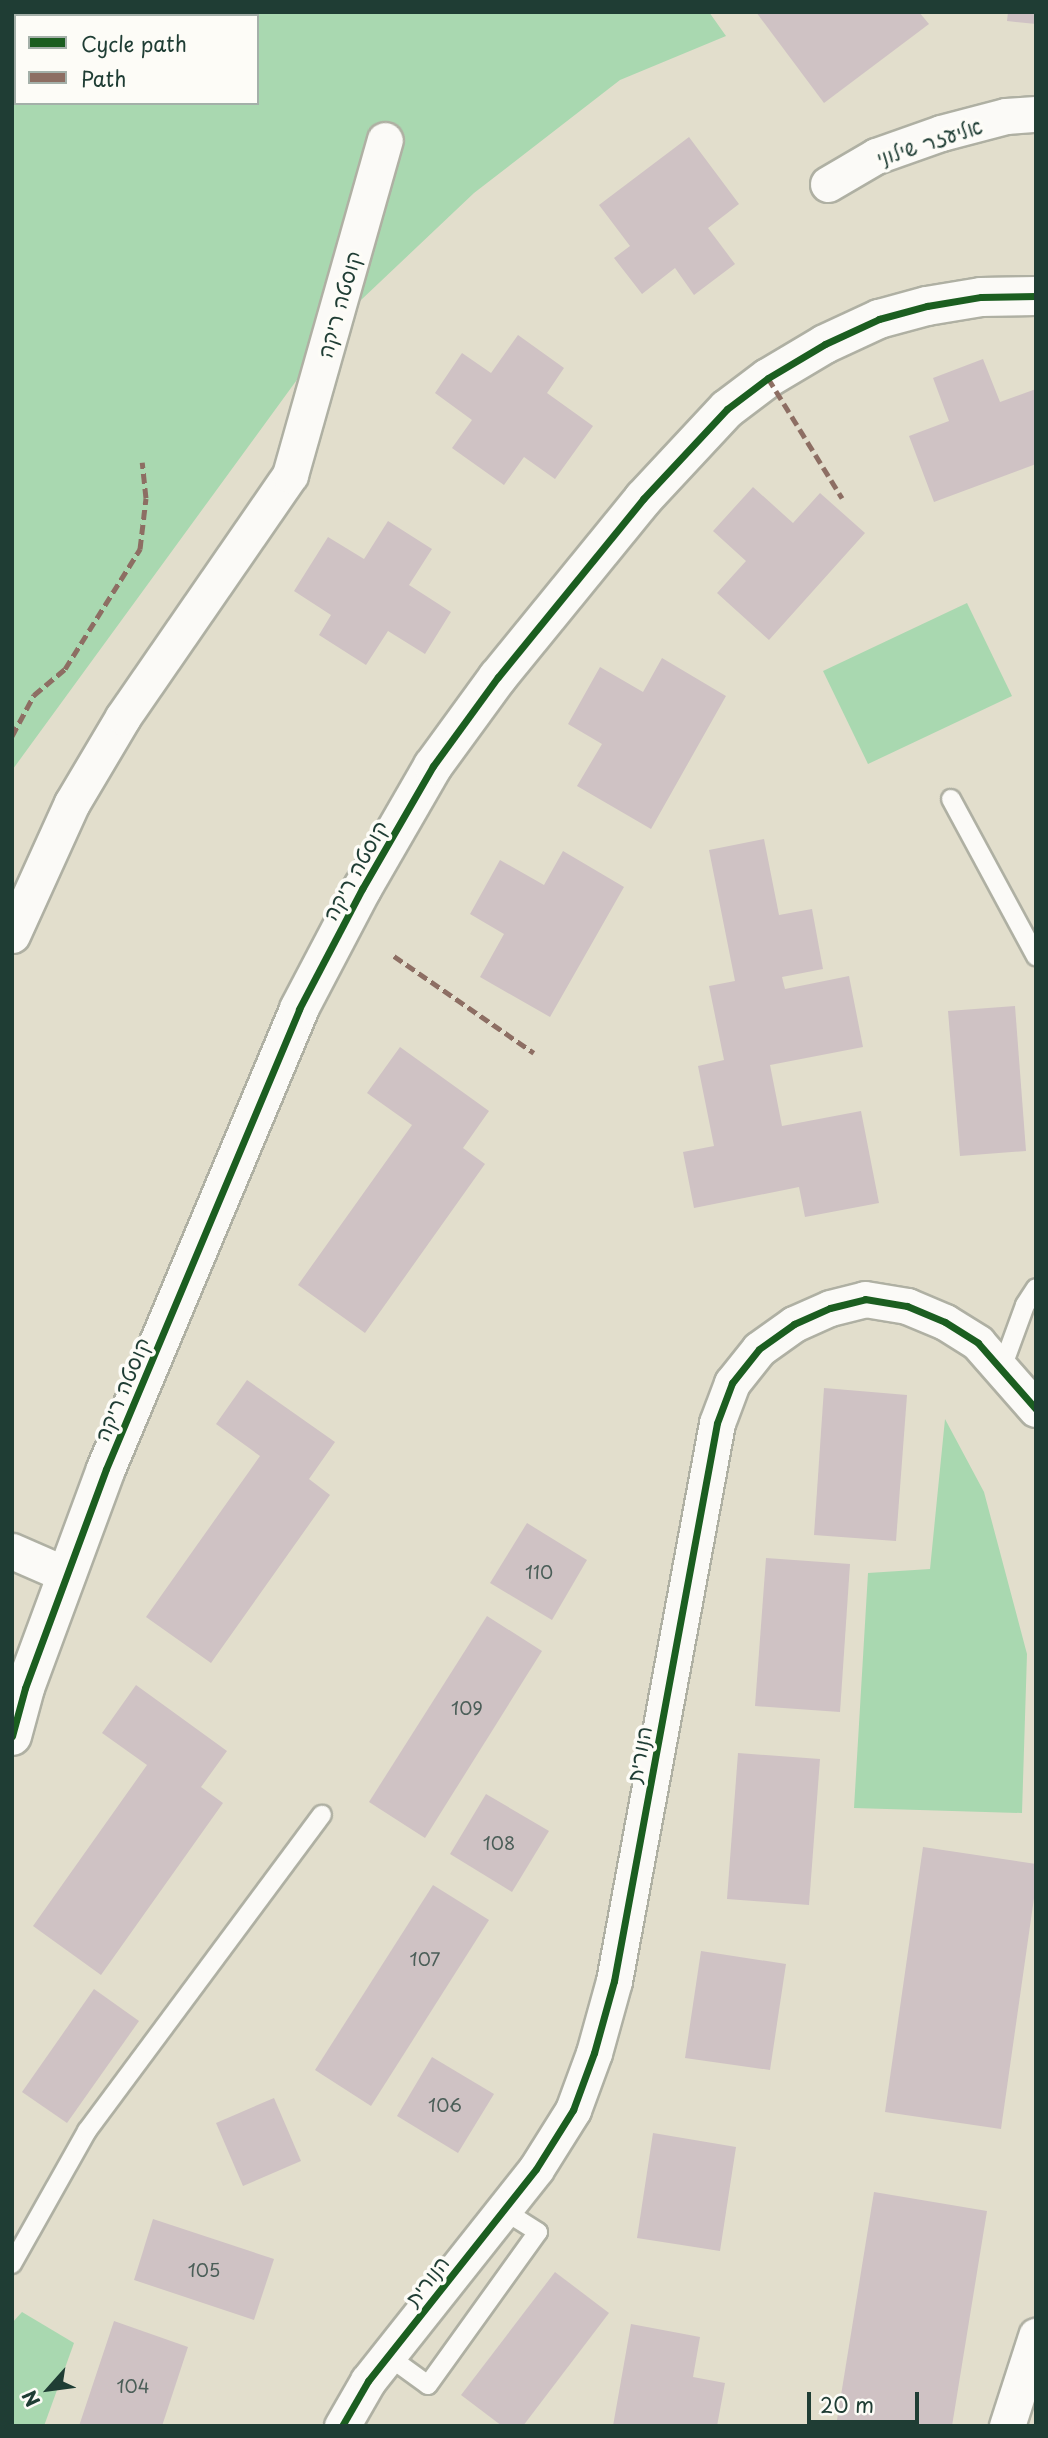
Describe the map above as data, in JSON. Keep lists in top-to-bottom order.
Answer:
{
  "streets": {
    "street": ["אליעזר שילוני", "קוסטה ריקה", "הנורית"]
  },
  "house_numbers": [
    "110",
    "109",
    "108",
    "107",
    "106",
    "105",
    "104"
  ],
  "legend": ["Cycle path", "Path"],
  "scale_bar": "20 m",
  "north": "bottom left"
}
